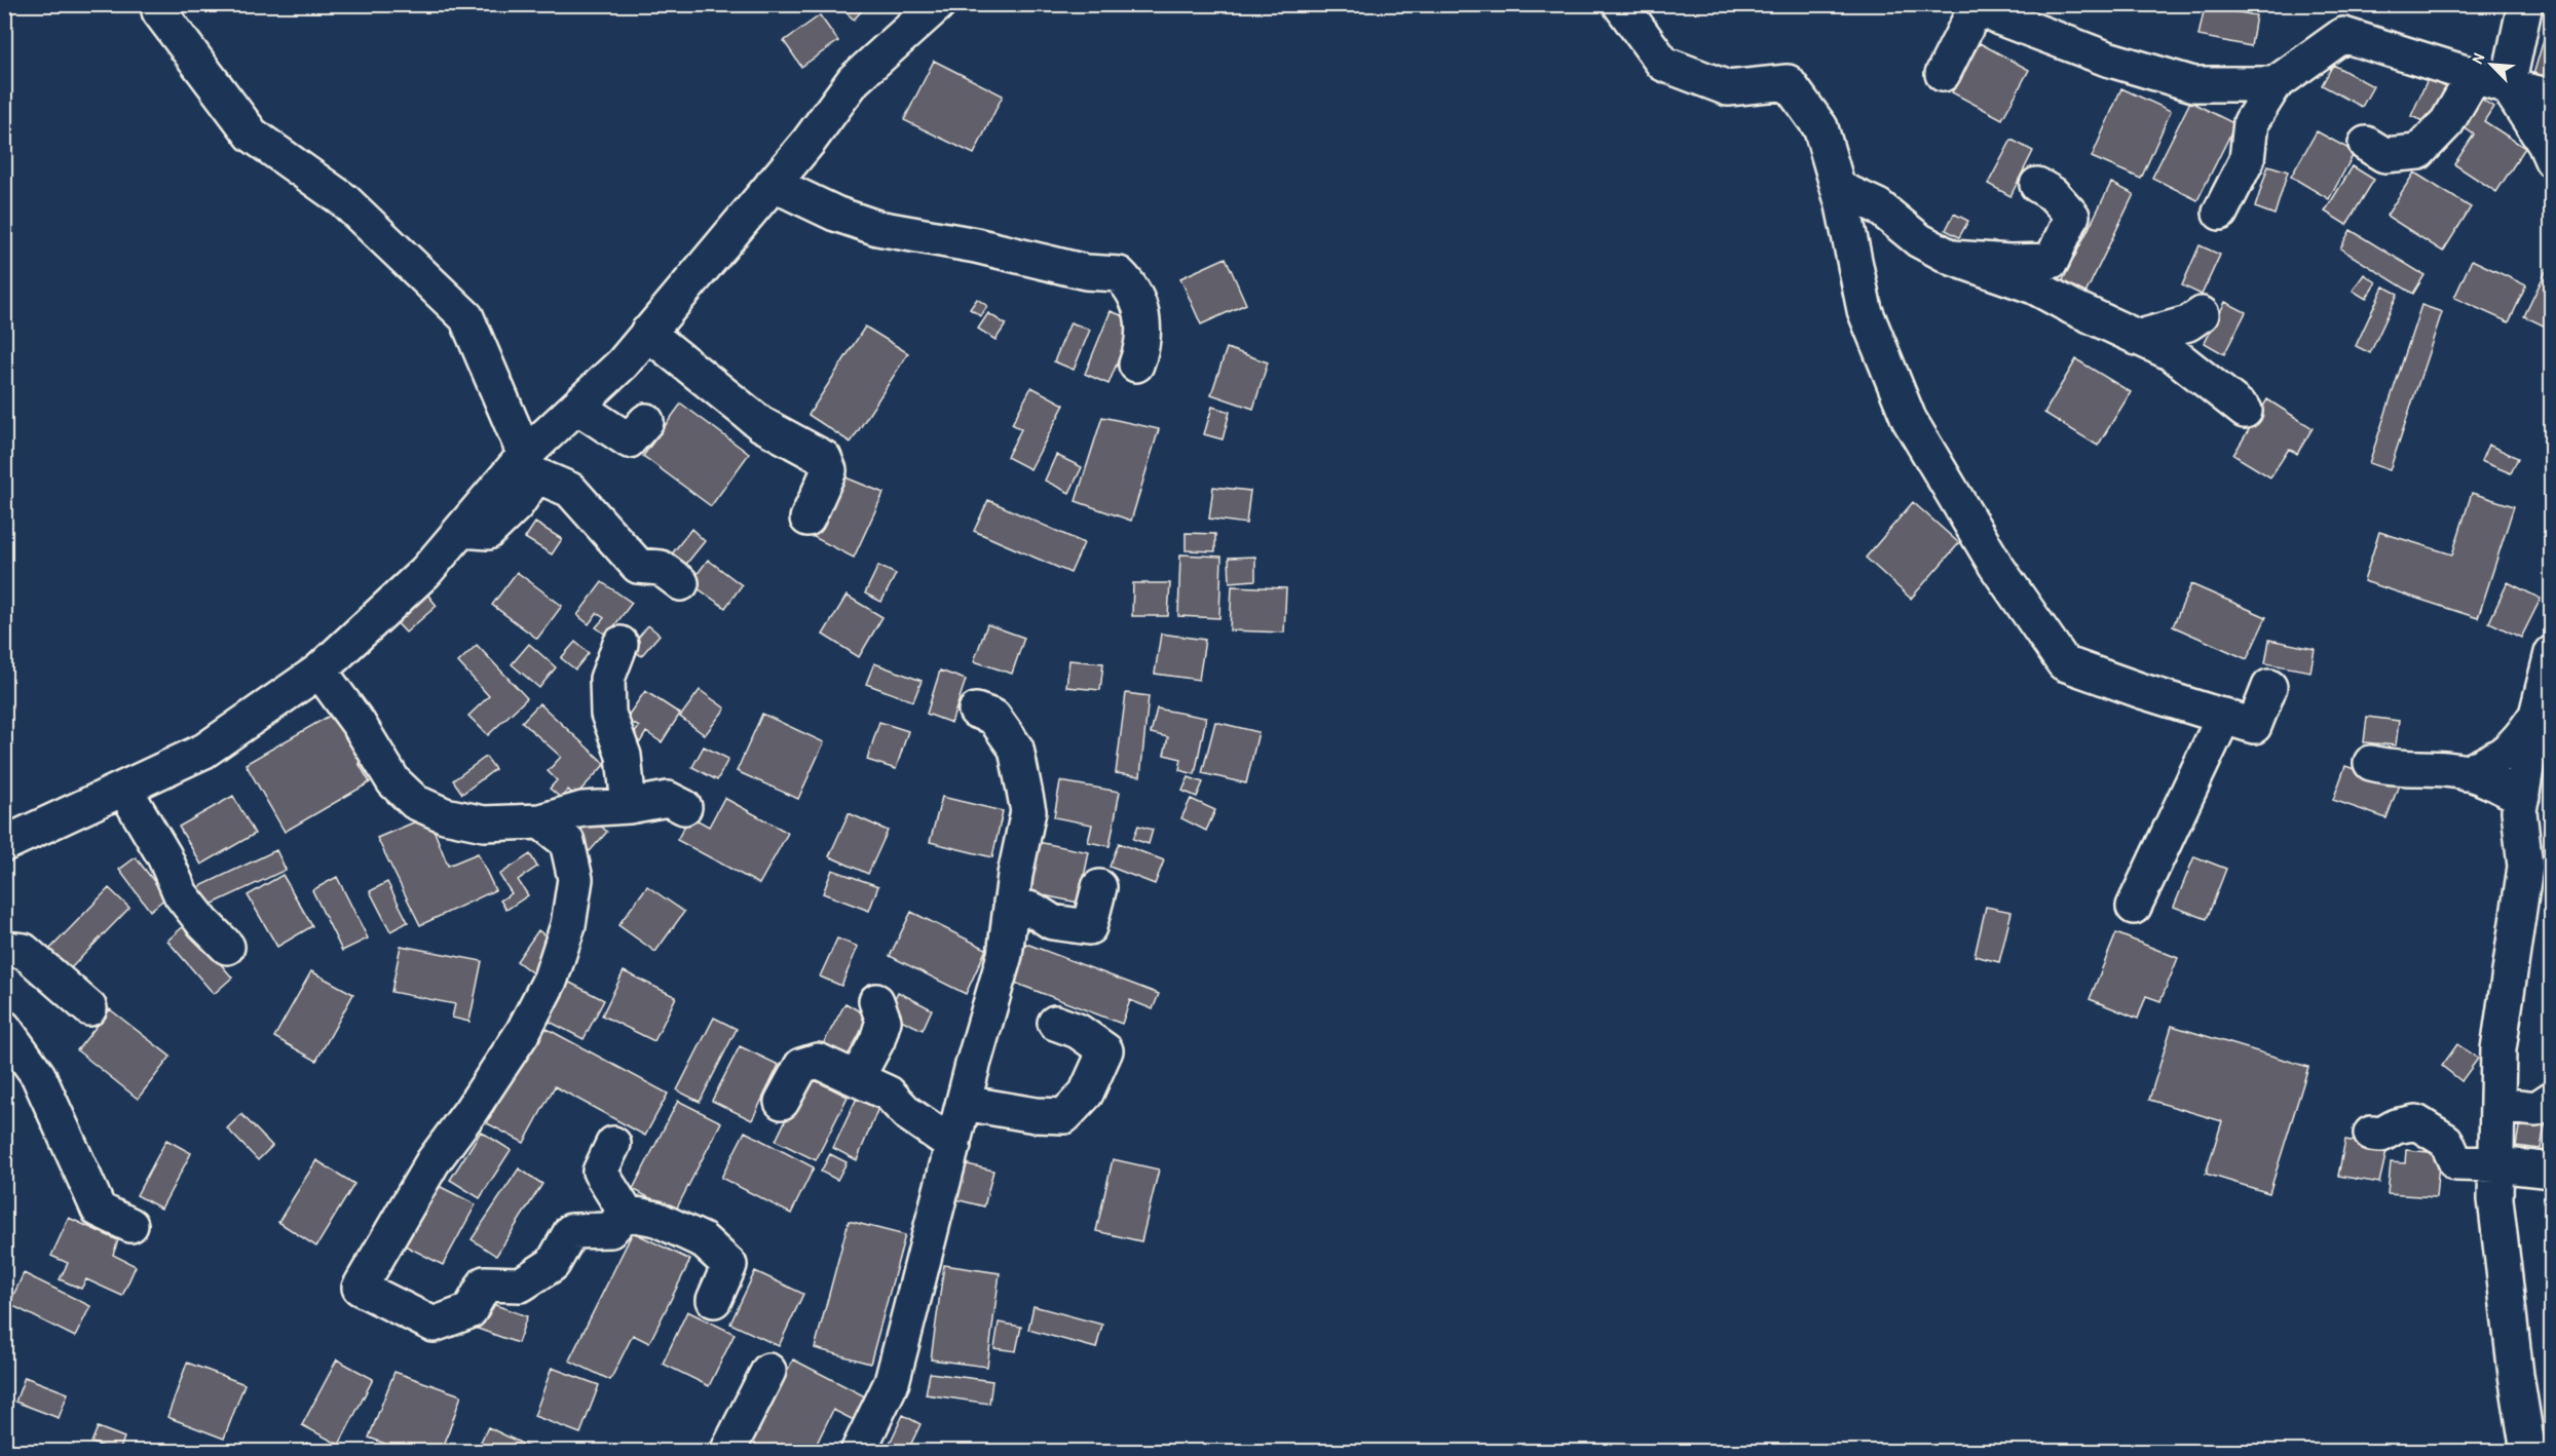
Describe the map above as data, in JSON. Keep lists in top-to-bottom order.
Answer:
{
  "north": "top left"
}
